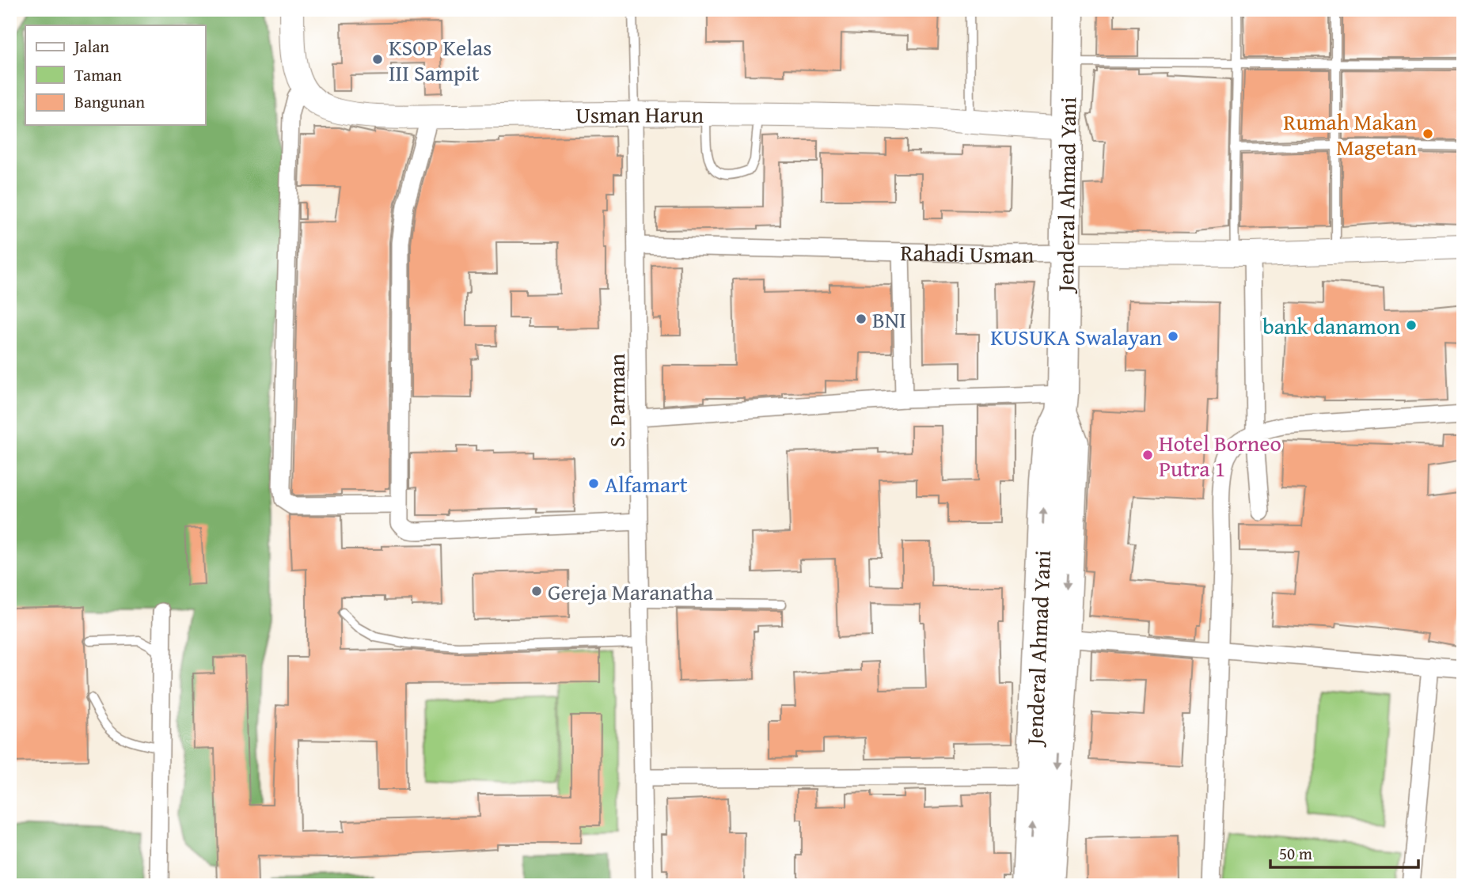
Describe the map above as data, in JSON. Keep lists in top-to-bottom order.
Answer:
{
  "streets": {
    "highway": ["Jenderal Ahmad Yani"],
    "street": ["Usman Harun", "Rahadi Usman", "S. Parman"]
  },
  "crossings": [
    ["Usman Harun", "Jenderal Ahmad Yani"],
    ["Usman Harun", "S. Parman"],
    ["Jenderal Ahmad Yani", "Rahadi Usman"],
    ["Rahadi Usman", "S. Parman"]
  ],
  "places": [
    "KSOP Kelas III Sampit",
    "Rumah Makan Magetan",
    "BNI",
    "bank danamon",
    "KUSUKA Swalayan",
    "Hotel Borneo Putra 1",
    "Alfamart",
    "Gereja Maranatha"
  ],
  "legend": ["Jalan", "Taman", "Bangunan"],
  "scale_bar": "50 m"
}
